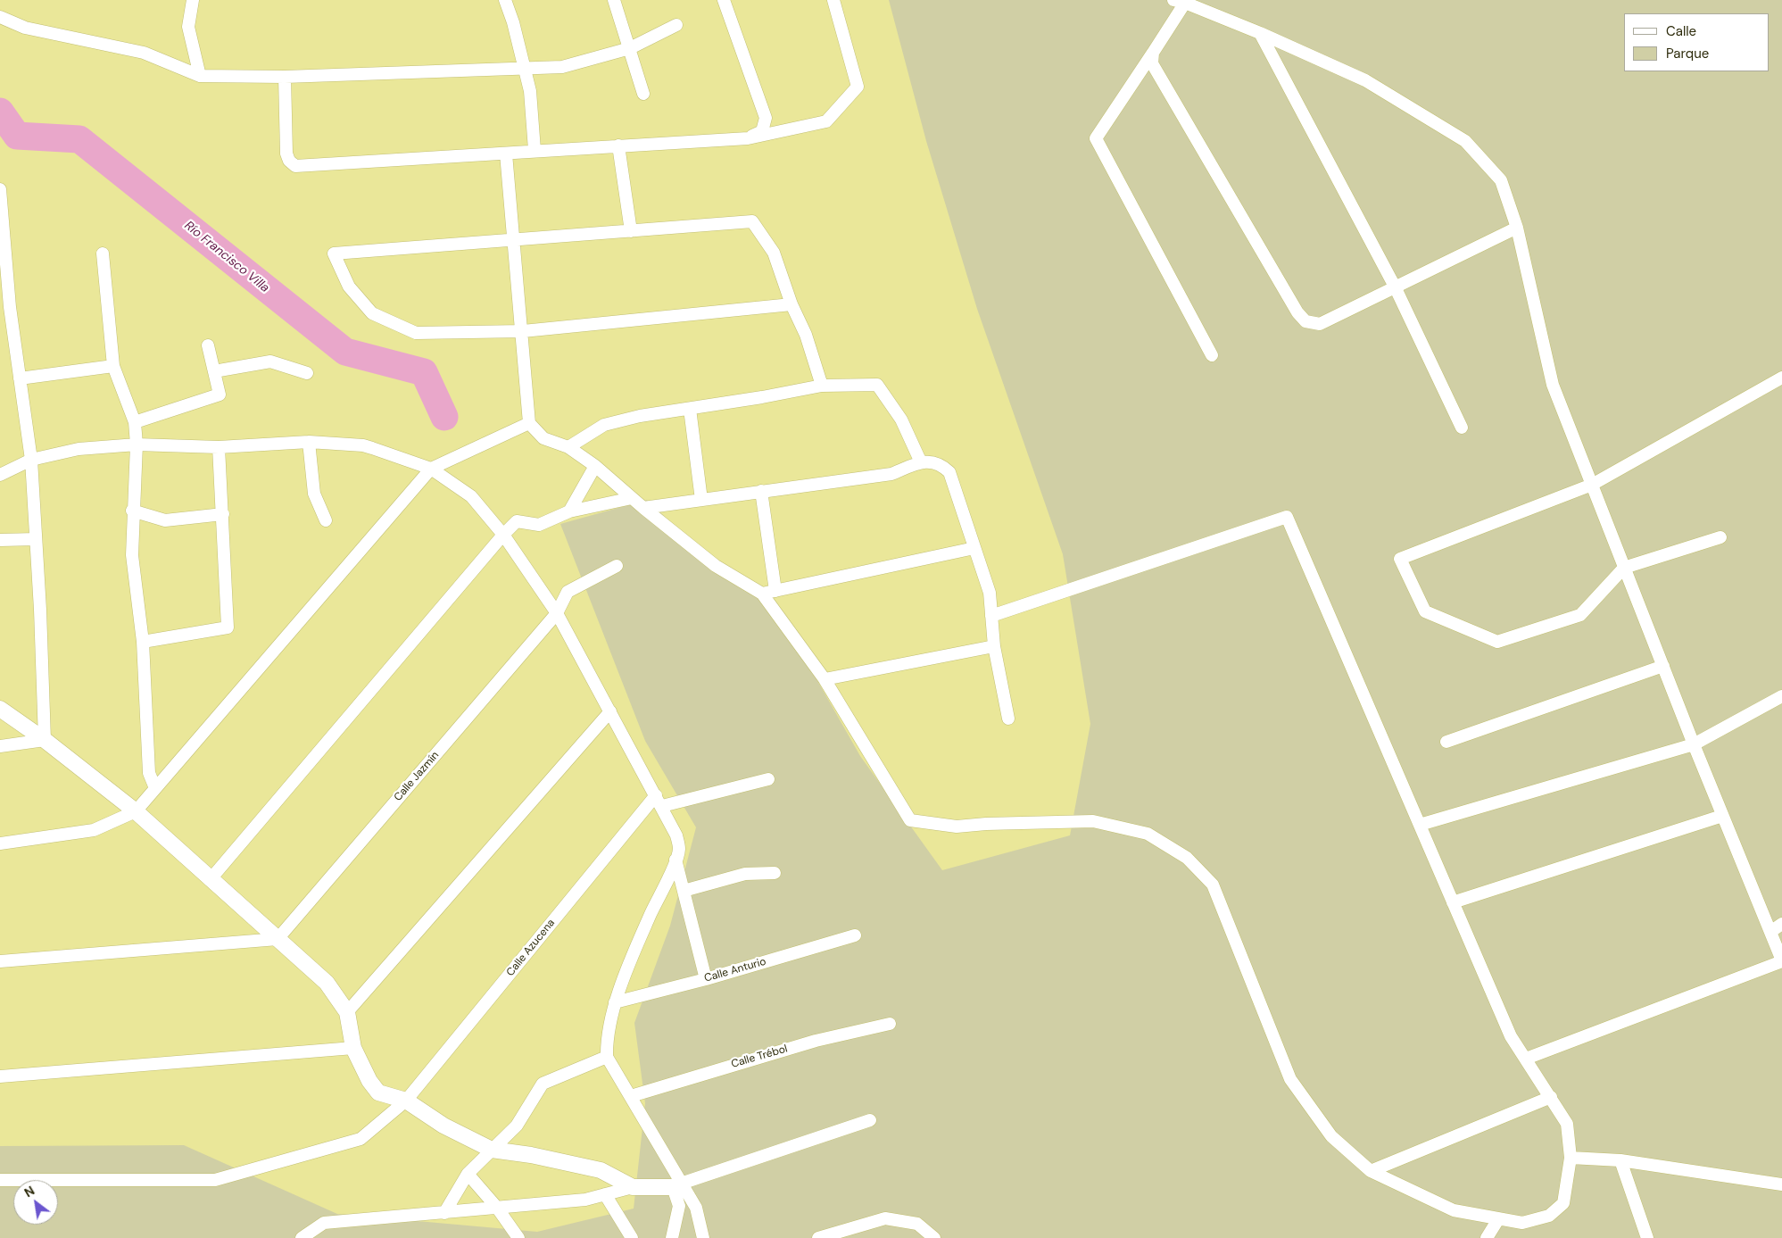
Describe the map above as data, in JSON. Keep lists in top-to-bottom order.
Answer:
{
  "streets": {
    "street": [
      "Calle Jazmín",
      "Calle Azucena",
      "Calle Anturio",
      "Calle Trébol"
    ]
  },
  "water": ["Río Francisco Villa"],
  "legend": ["Calle", "Parque"],
  "north": "top left"
}
